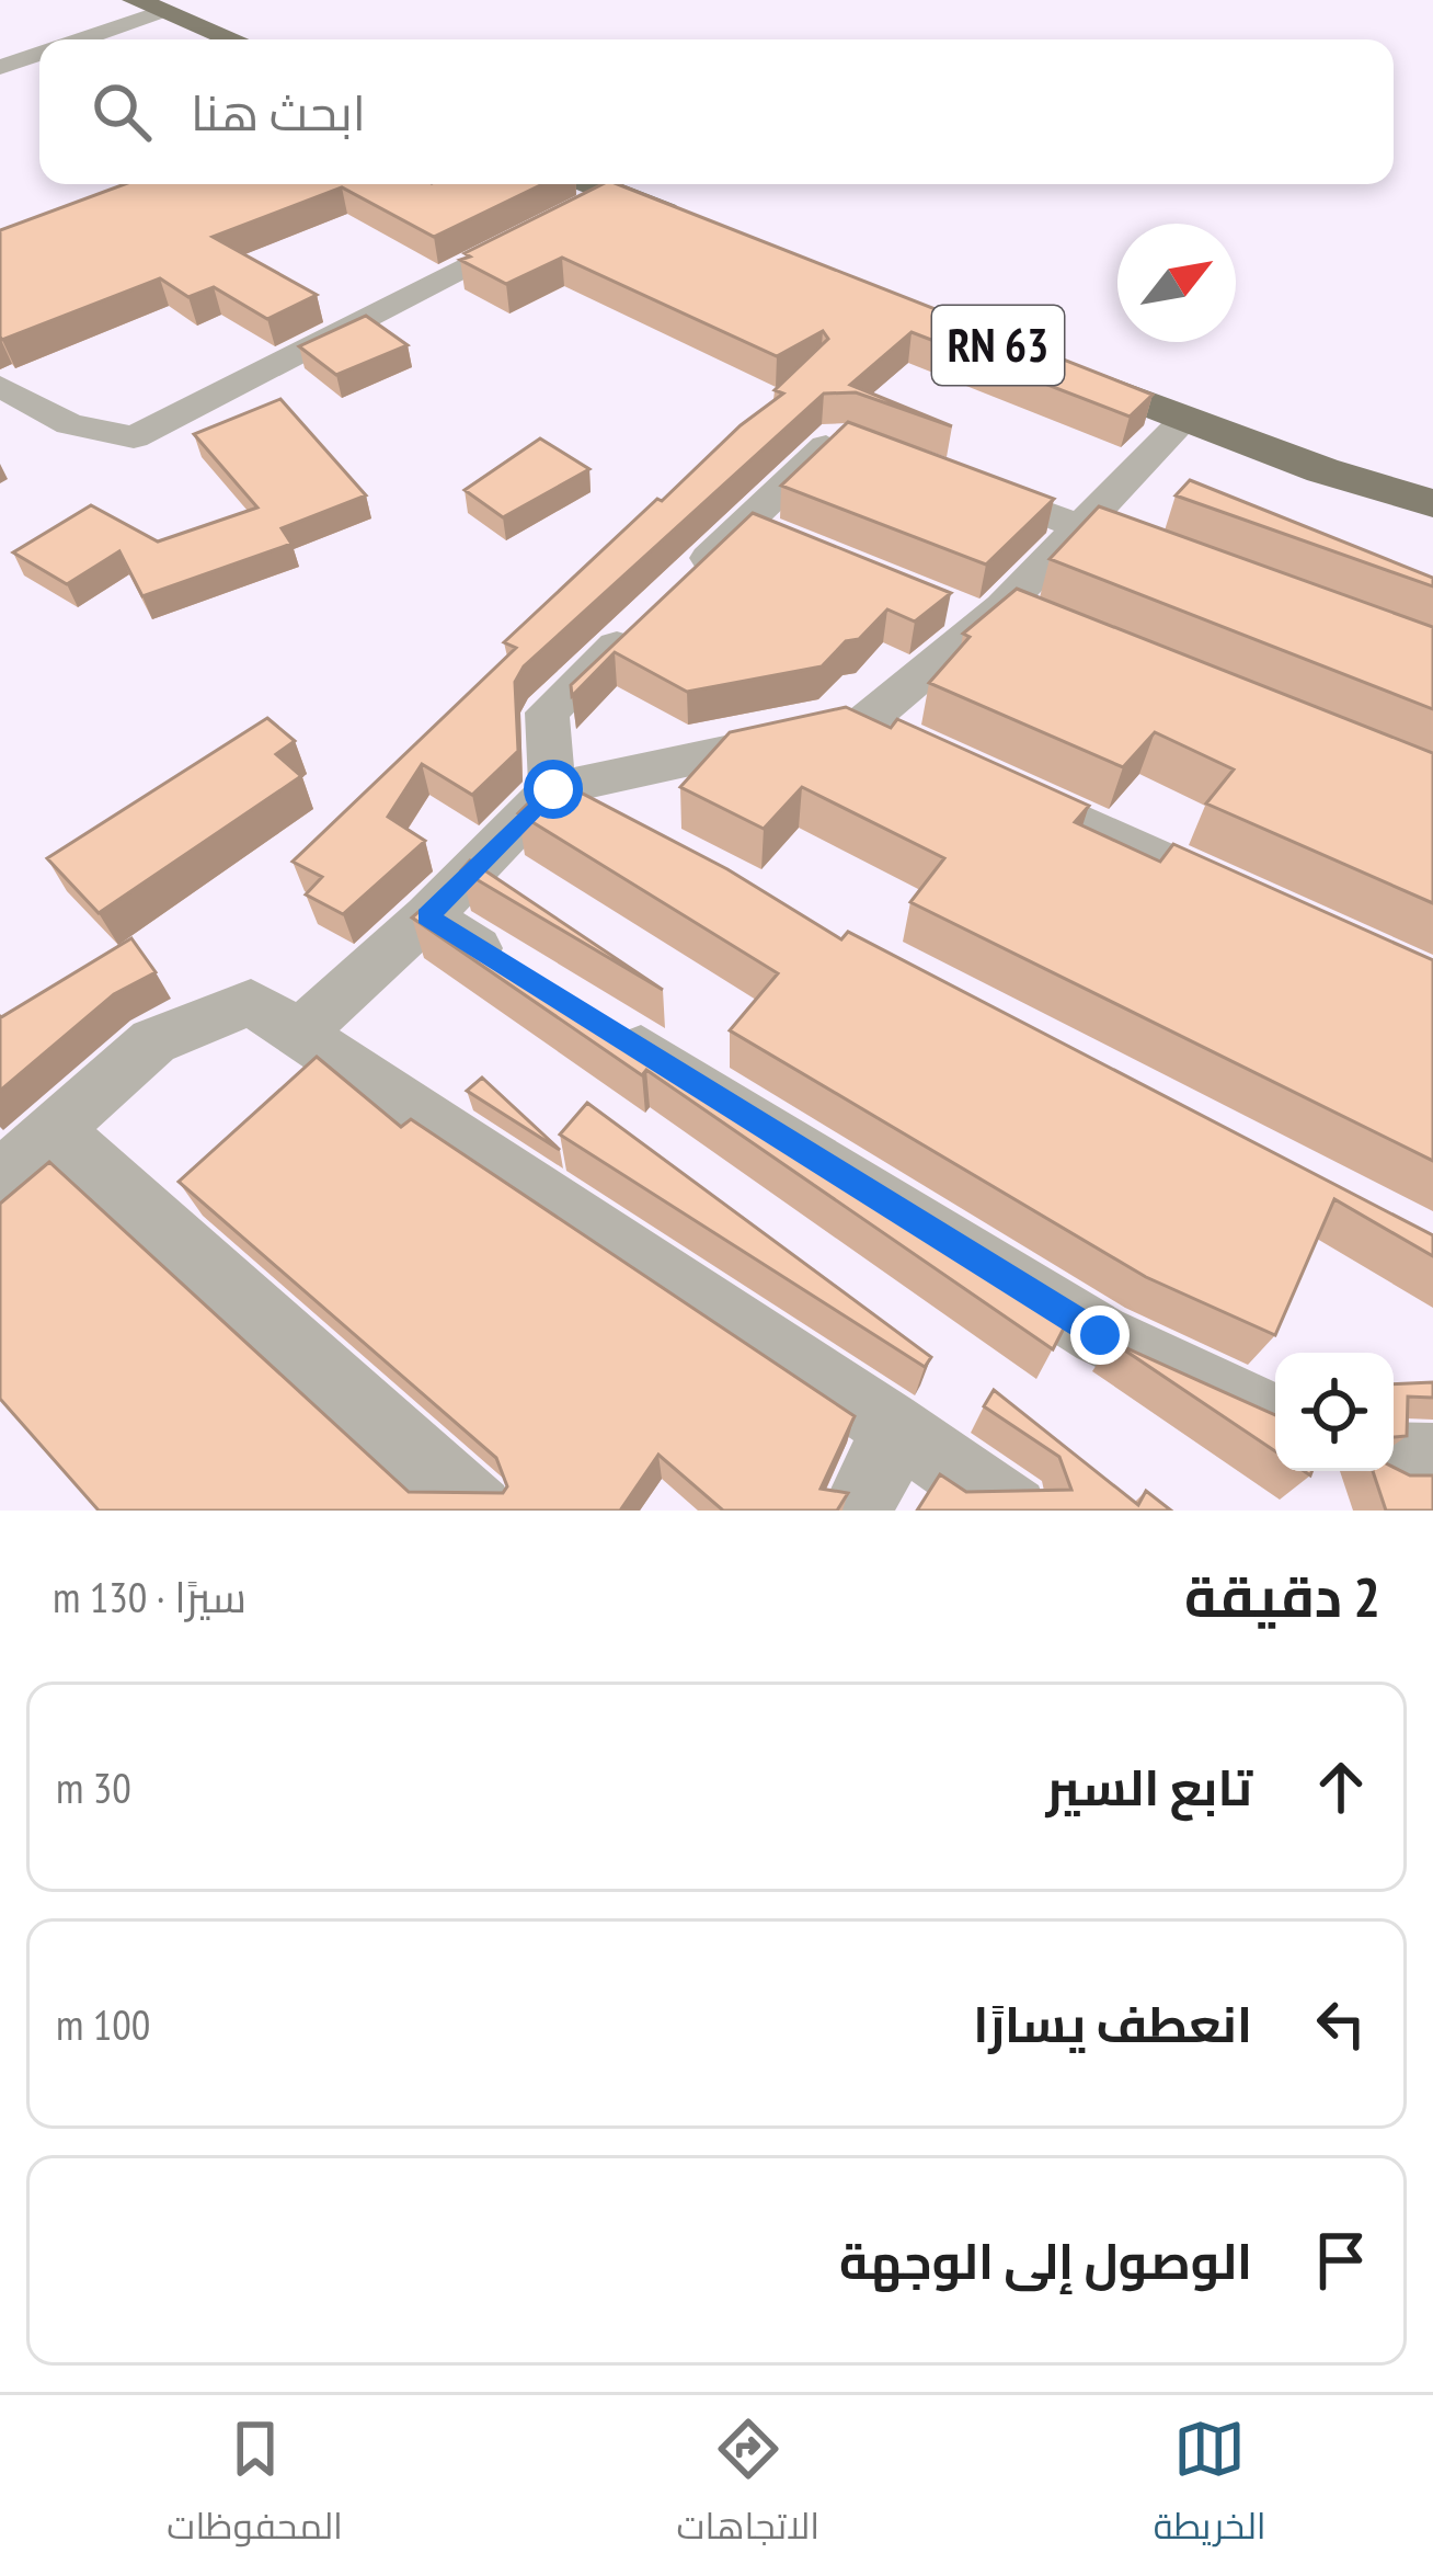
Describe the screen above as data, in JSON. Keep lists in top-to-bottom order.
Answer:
{
  "streets": {
    "main road": ["RN 63"]
  },
  "north": "top right",
  "page": {
    "search": "ابحث هنا",
    "heading": ["2 دقيقة", "سيرًا · 130 m"],
    "list": [
      ["تابع السير", "30 m"],
      ["انعطف يسارًا", "100 m"],
      "الوصول إلى الوجهة"
    ],
    "nav": ["الخريطة", "الاتجاهات", "المحفوظات"]
  }
}
